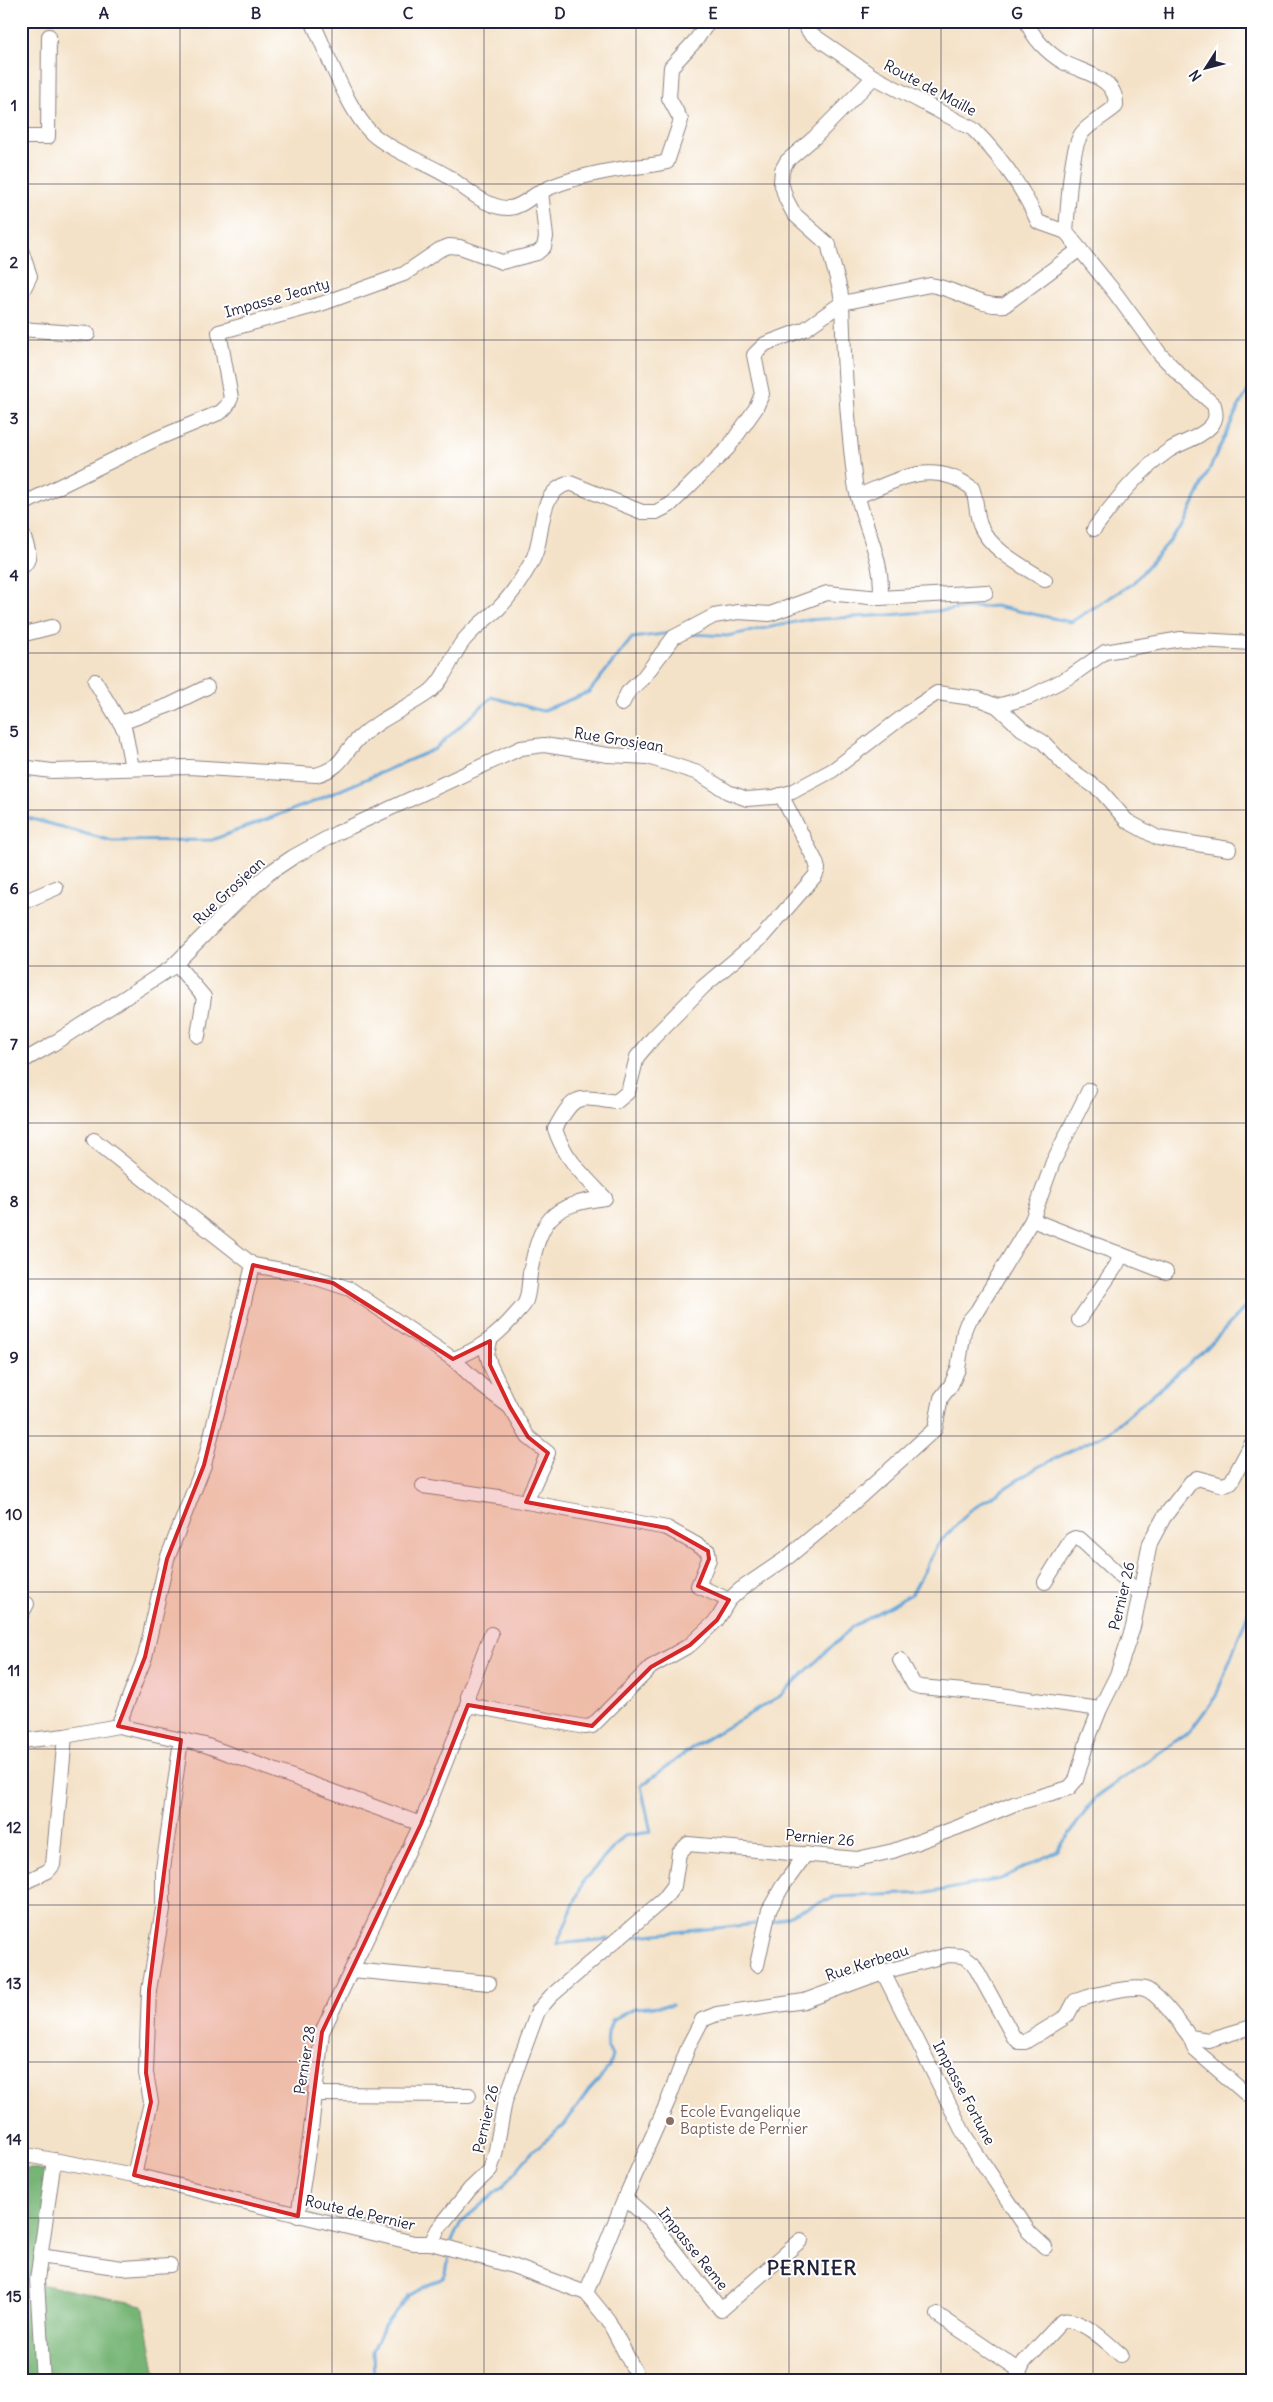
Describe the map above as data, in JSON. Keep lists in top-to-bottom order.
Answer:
{
  "streets": {
    "street": [
      "Route de Maille",
      "Impasse Jeanty",
      "Rue Grosjean",
      "Pernier 26",
      "Rue Kerbeau",
      "Pernier 28",
      "Impasse Fortune",
      "Route de Pernier",
      "Impasse Reme"
    ]
  },
  "crossings": [
    ["Pernier 26", "Route de Pernier"],
    ["Rue Kerbeau", "Impasse Fortune"],
    ["Rue Kerbeau", "Route de Pernier"],
    ["Rue Kerbeau", "Impasse Reme"],
    ["Pernier 28", "Route de Pernier"]
  ],
  "districts": ["PERNIER"],
  "places": ["Ecole Evangelique Baptiste de Pernier"],
  "north": "bottom left",
  "grid": {
    "columns": [
      "A",
      "B",
      "C",
      "D",
      "E",
      "F",
      "G",
      "H"
    ],
    "rows": [
      "1",
      "2",
      "3",
      "4",
      "5",
      "6",
      "7",
      "8",
      "9",
      "10",
      "11",
      "12",
      "13",
      "14",
      "15"
    ]
  }
}
